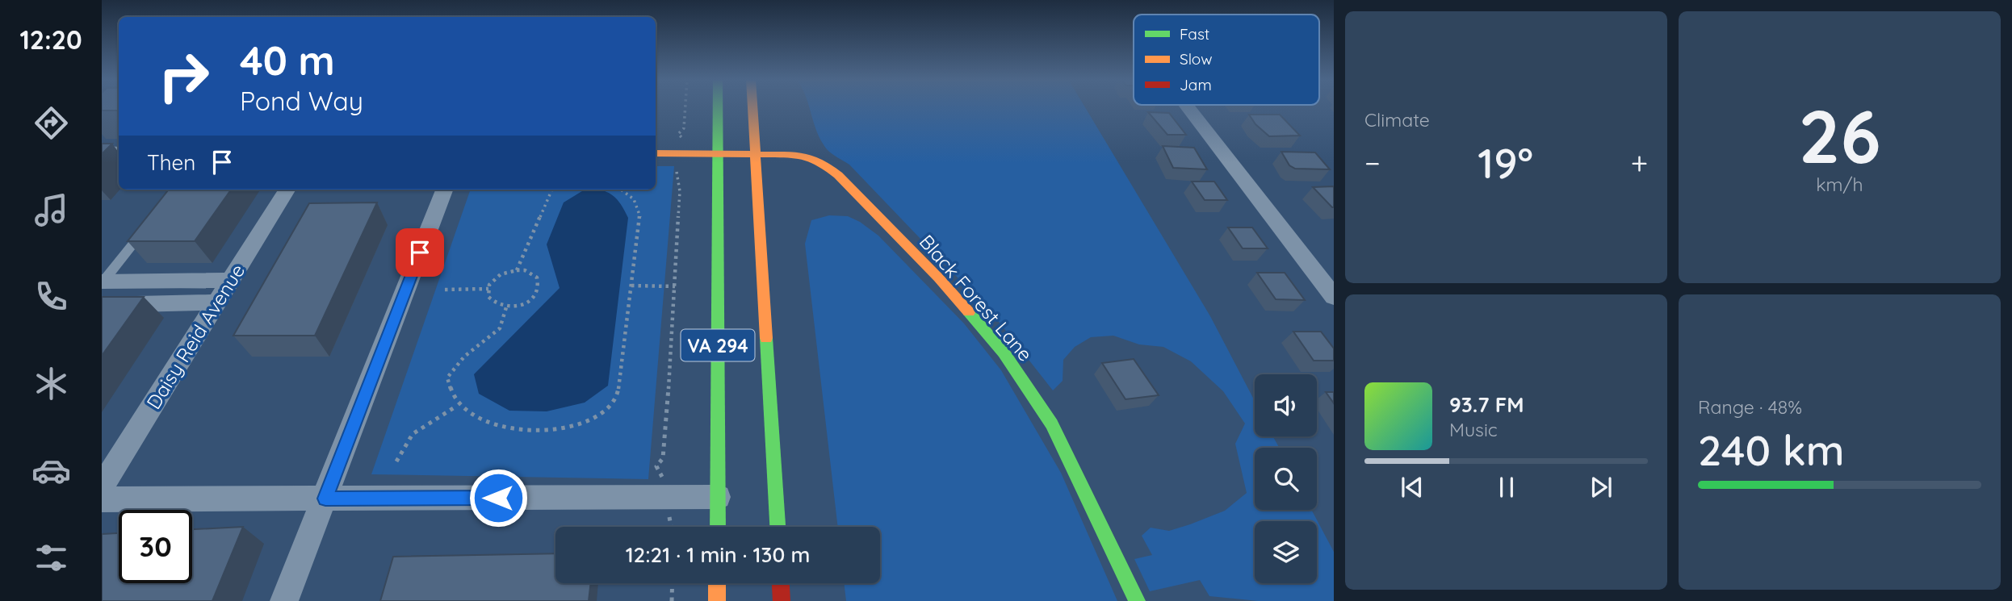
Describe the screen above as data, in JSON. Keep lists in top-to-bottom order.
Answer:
{
  "streets": {
    "main road": ["Black Forest Lane", "VA 294"],
    "street": ["Daisy Reid Avenue"]
  },
  "crossings": [
    ["Black Forest Lane", "VA 294"]
  ],
  "legend": ["Fast", "Slow", "Jam"],
  "page": {
    "tabs": "12:20",
    "tile": [
      "Climate",
      ["26", "km/h"],
      ["Range · 48%", "240 km"]
    ],
    "turn": ["40 m", "Pond Way"],
    "then": "Then",
    "heat": ["−", "19°", "+"],
    "song": ["93.7 FM", "Music"],
    "limit": "30",
    "trip": "12:21 · 1 min · 130 m"
  }
}
